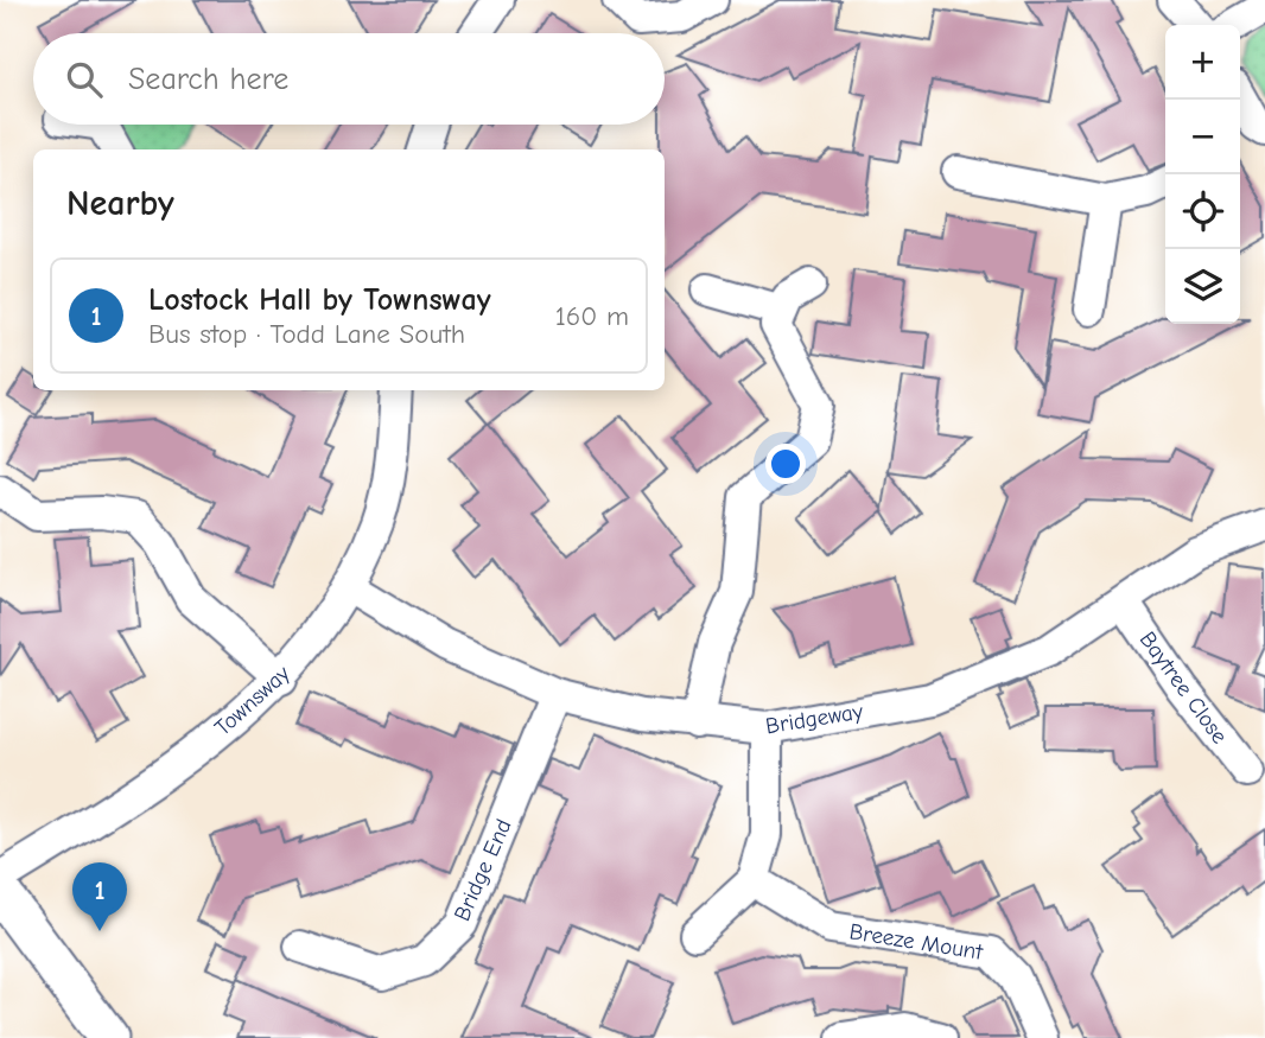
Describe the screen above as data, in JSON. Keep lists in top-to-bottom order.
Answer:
{
  "streets": {
    "street": [
      "Baytree Close",
      "Townsway",
      "Bridgeway",
      "Bridge End",
      "Breeze Mount"
    ]
  },
  "crossings": [
    ["Baytree Close", "Bridgeway"],
    ["Townsway", "Bridgeway"],
    ["Bridgeway", "Bridge End"]
  ],
  "page": {
    "map_buttons": ["+", "−"],
    "search": "Search here",
    "heading": "Nearby",
    "list": [
      {
        "mark": "1",
        "name": "Lostock Hall by Townsway",
        "note": "Bus stop · Todd Lane South",
        "value": "160 m"
      }
    ],
    "pins": "1"
  }
}
